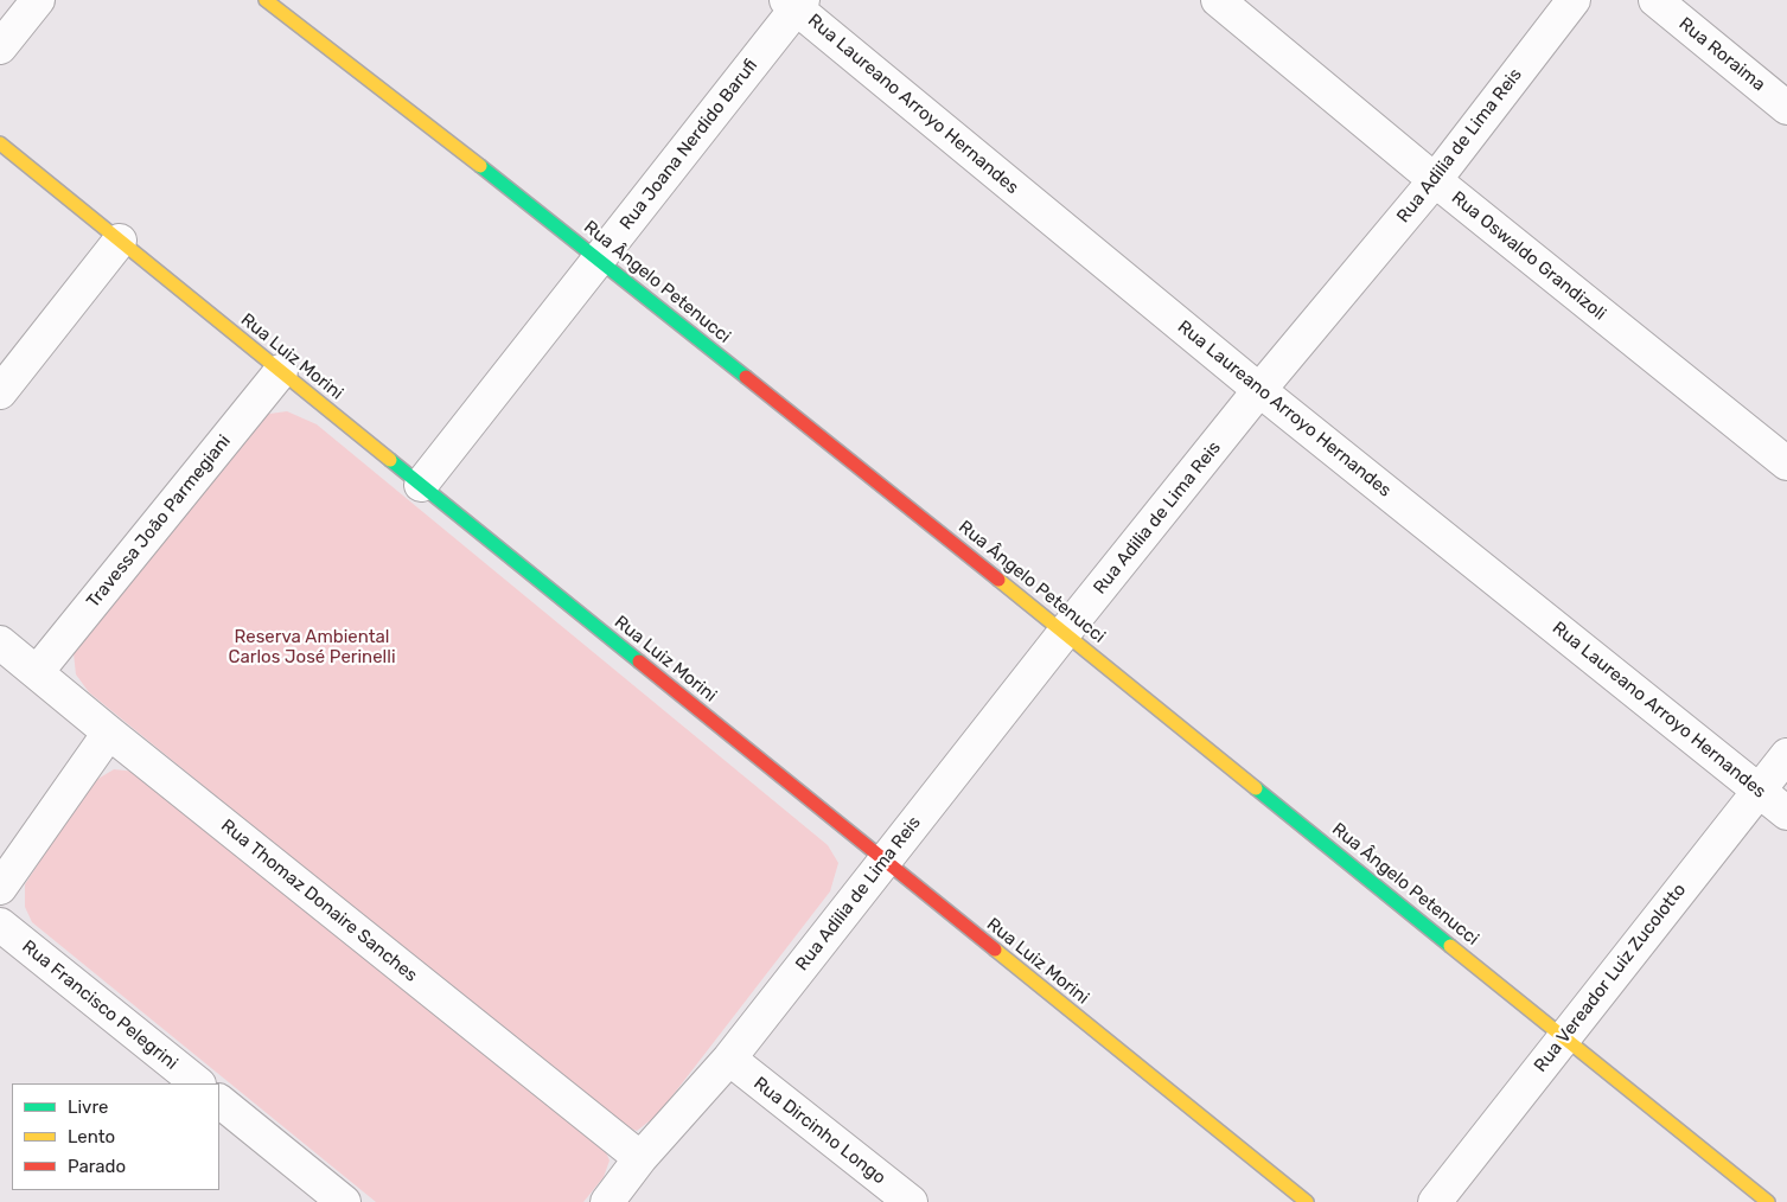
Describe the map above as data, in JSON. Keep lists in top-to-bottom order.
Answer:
{
  "streets": {
    "street": [
      "Rua Roraima",
      "Rua Laureano Arroyo Hernandes",
      "Rua Joana Nerdido Barufi",
      "Rua Adilia de Lima Reis",
      "Rua Oswaldo Grandizoli",
      "Rua Ângelo Petenucci",
      "Rua Luiz Morini",
      "Travessa João Parmegiani",
      "Rua Thomaz Donaire Sanches",
      "Rua Vereador Luiz Zucolotto",
      "Rua Francisco Pelegrini",
      "Rua Dircinho Longo"
    ]
  },
  "crossings": [
    ["Rua Laureano Arroyo Hernandes", "Rua Joana Nerdido Barufi"],
    ["Rua Laureano Arroyo Hernandes", "Rua Adilia de Lima Reis"],
    ["Rua Laureano Arroyo Hernandes", "Rua Vereador Luiz Zucolotto"],
    ["Rua Joana Nerdido Barufi", "Rua Ângelo Petenucci"],
    ["Rua Joana Nerdido Barufi", "Rua Luiz Morini"],
    ["Rua Adilia de Lima Reis", "Rua Oswaldo Grandizoli"],
    ["Rua Adilia de Lima Reis", "Rua Ângelo Petenucci"],
    ["Rua Adilia de Lima Reis", "Rua Luiz Morini"],
    ["Rua Adilia de Lima Reis", "Rua Thomaz Donaire Sanches"],
    ["Rua Adilia de Lima Reis", "Rua Dircinho Longo"],
    ["Rua Ângelo Petenucci", "Rua Vereador Luiz Zucolotto"],
    ["Rua Luiz Morini", "Travessa João Parmegiani"],
    ["Travessa João Parmegiani", "Rua Thomaz Donaire Sanches"]
  ],
  "parks": ["Reserva Ambiental Carlos José Perinelli"],
  "legend": ["Livre", "Lento", "Parado"]
}
